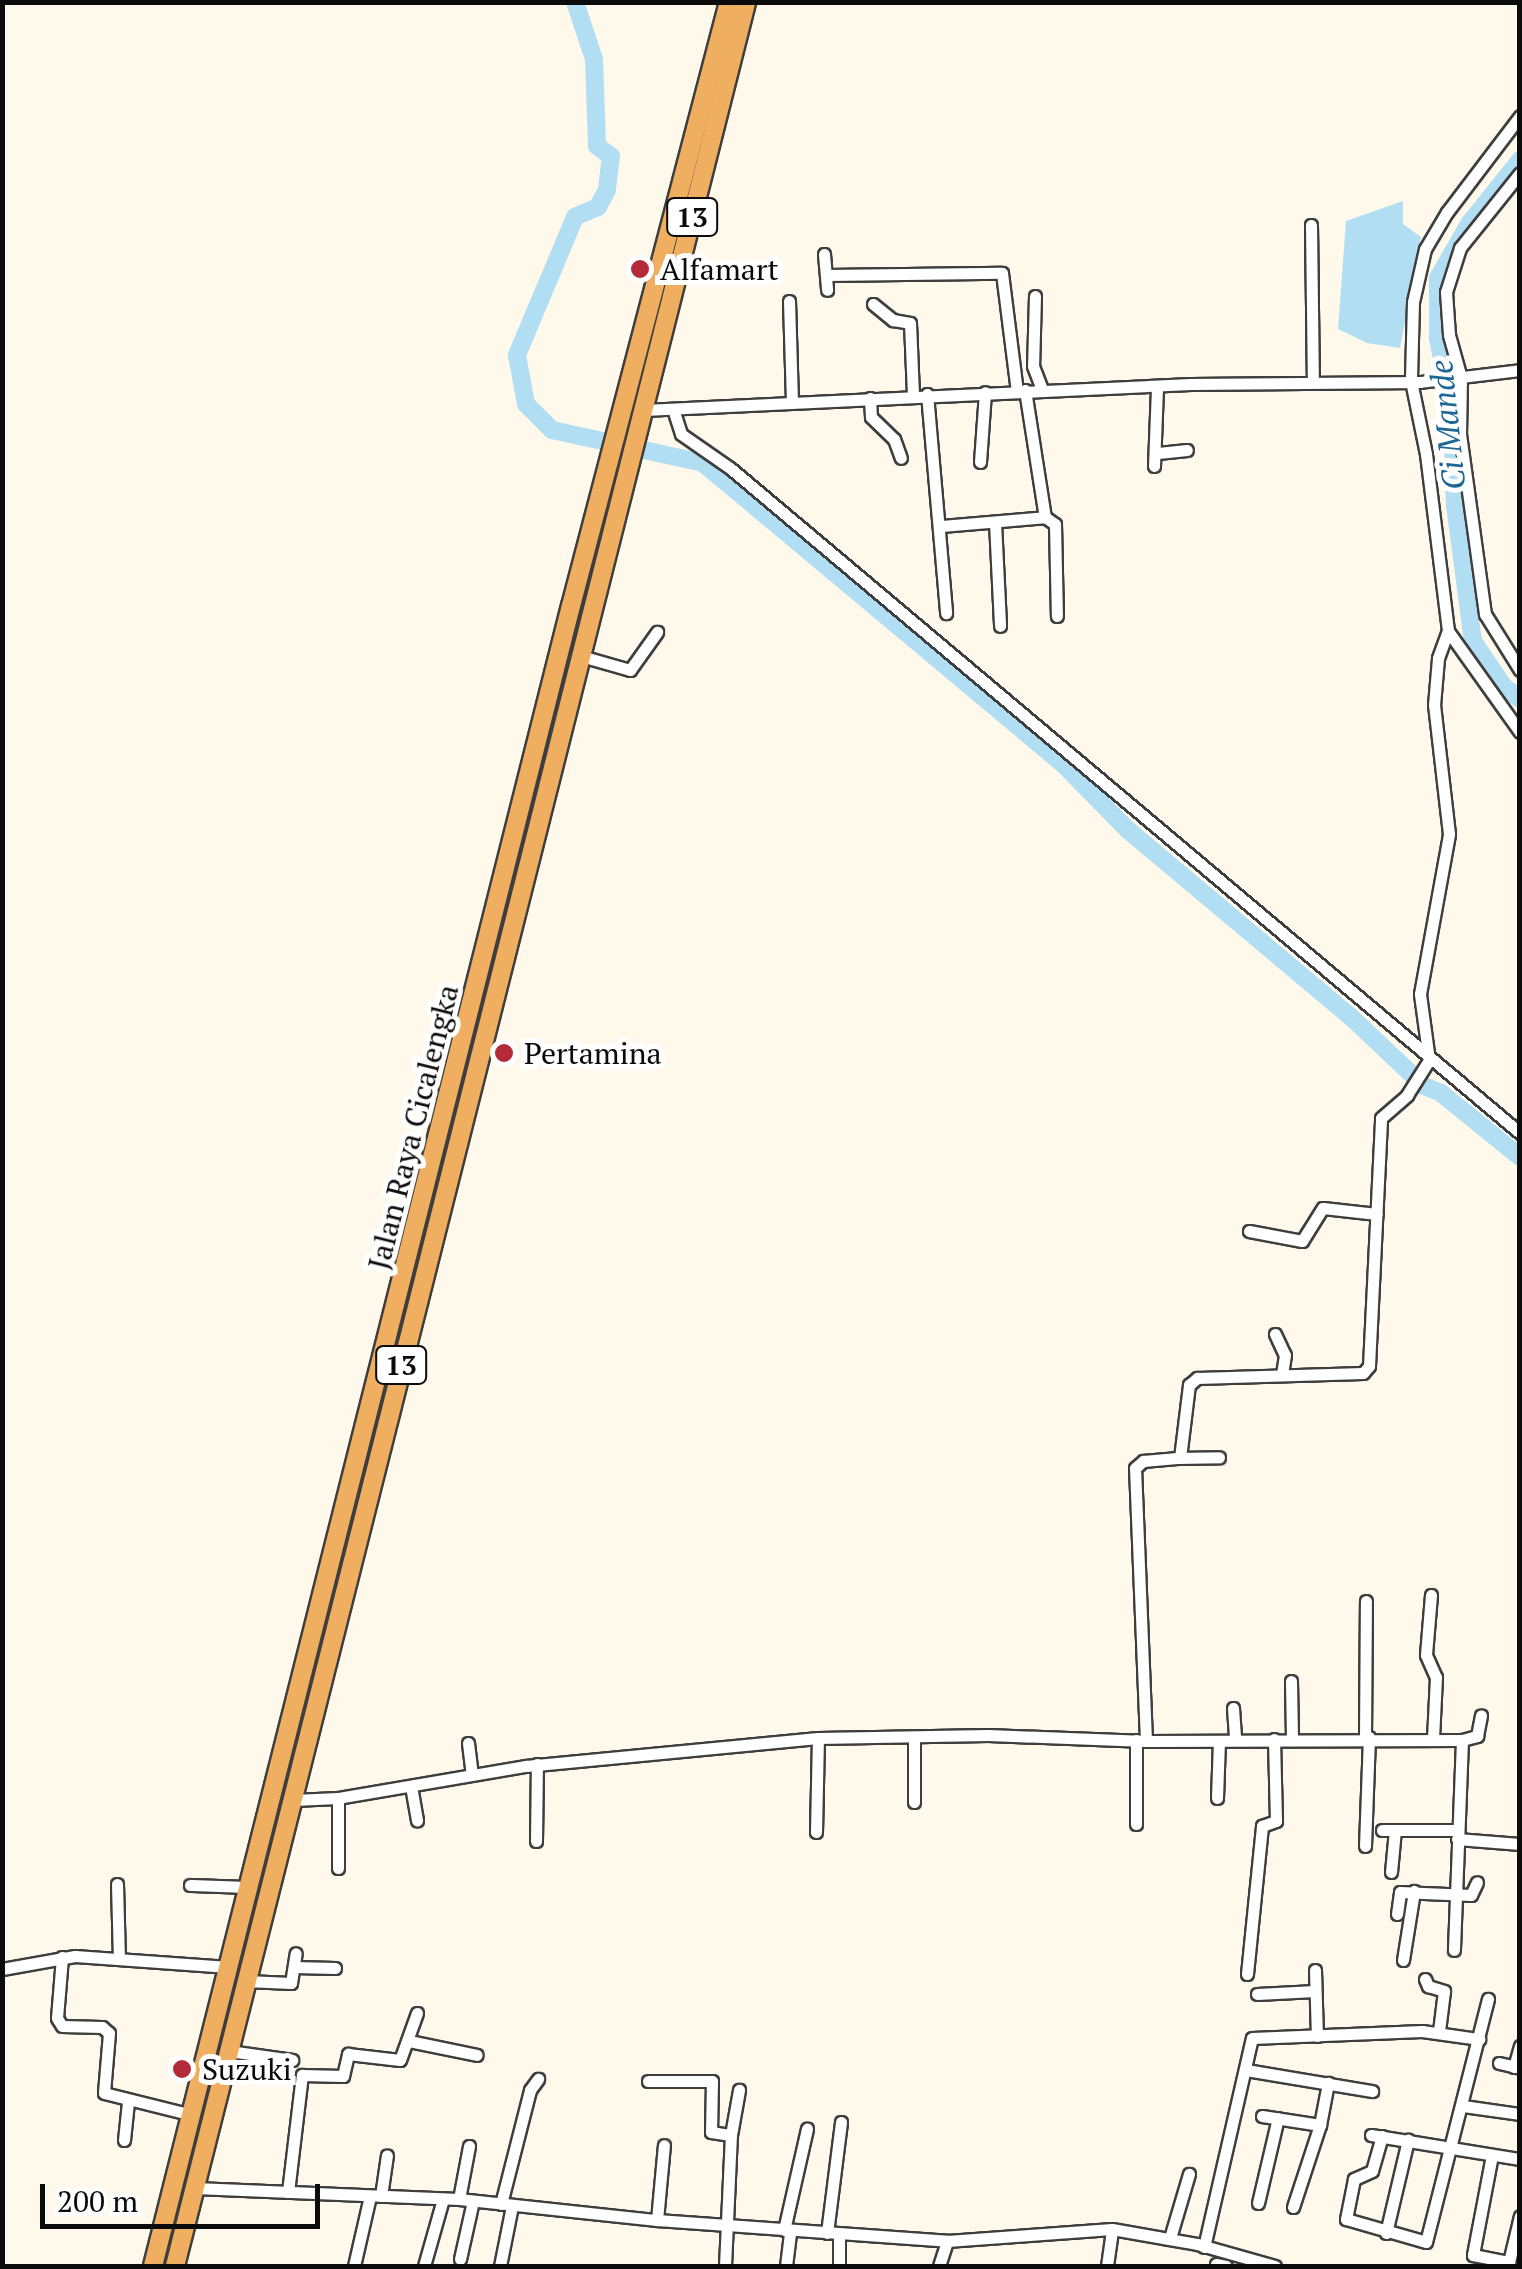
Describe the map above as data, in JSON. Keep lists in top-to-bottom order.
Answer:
{
  "streets": {
    "highway": ["13", "Jalan Raya Cicalengka"]
  },
  "water": ["Ci Mande"],
  "places": ["Alfamart", "Pertamina", "Suzuki"],
  "scale_bar": "200 m"
}
